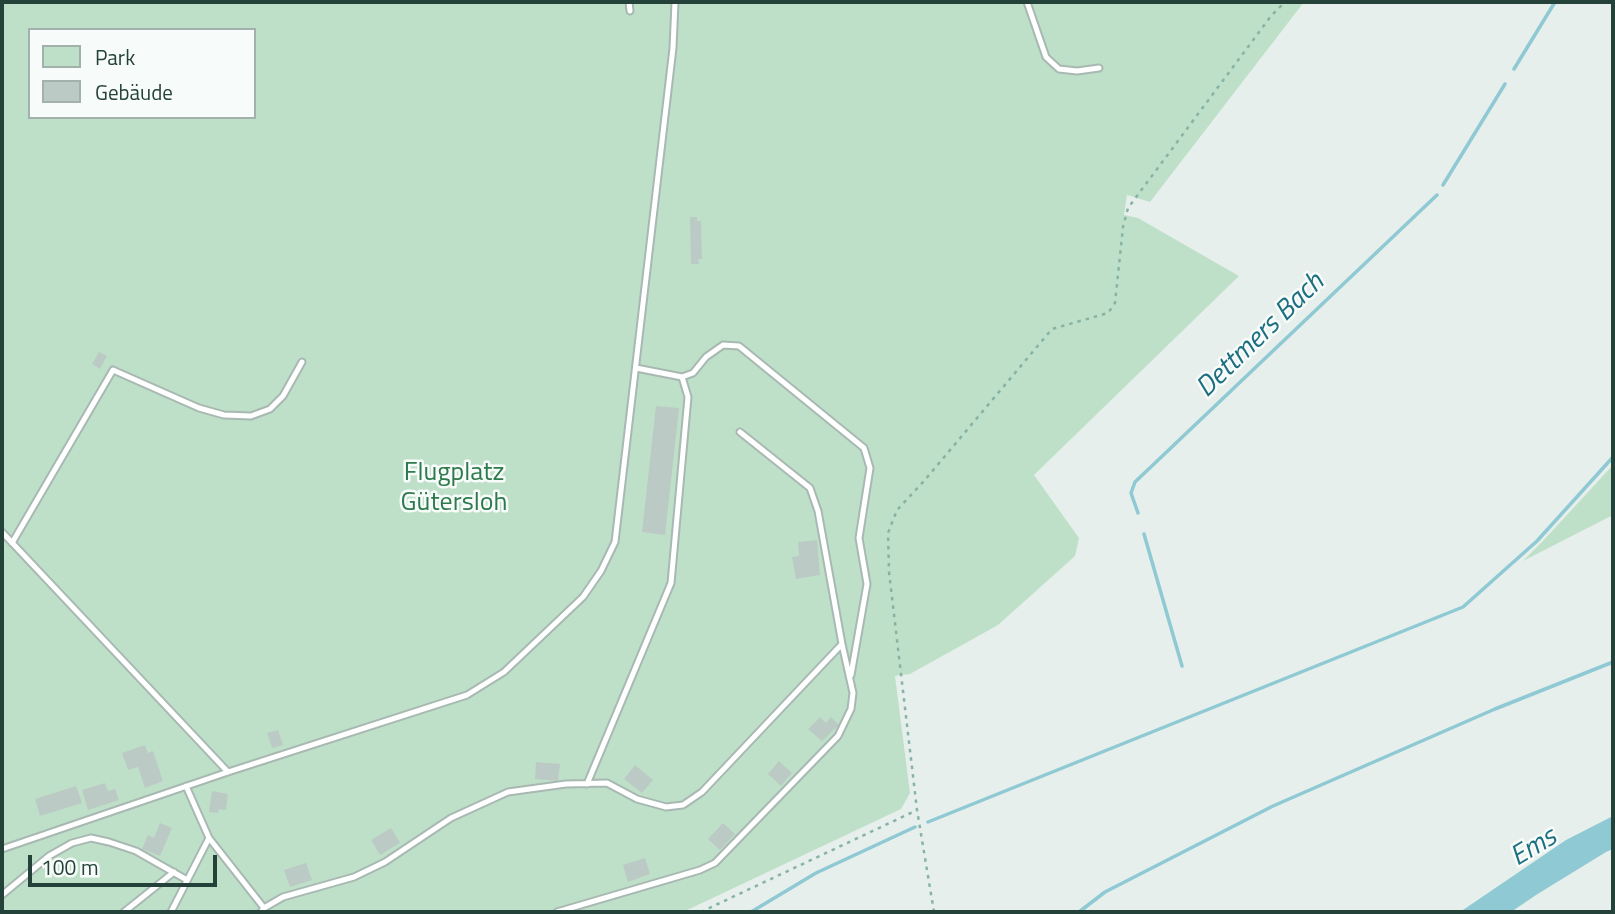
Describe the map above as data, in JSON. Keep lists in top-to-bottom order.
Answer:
{
  "water": ["Dettmers Bach", "Ems"],
  "parks": ["Flugplatz Gütersloh"],
  "legend": ["Park", "Gebäude"],
  "scale_bar": "100 m"
}
